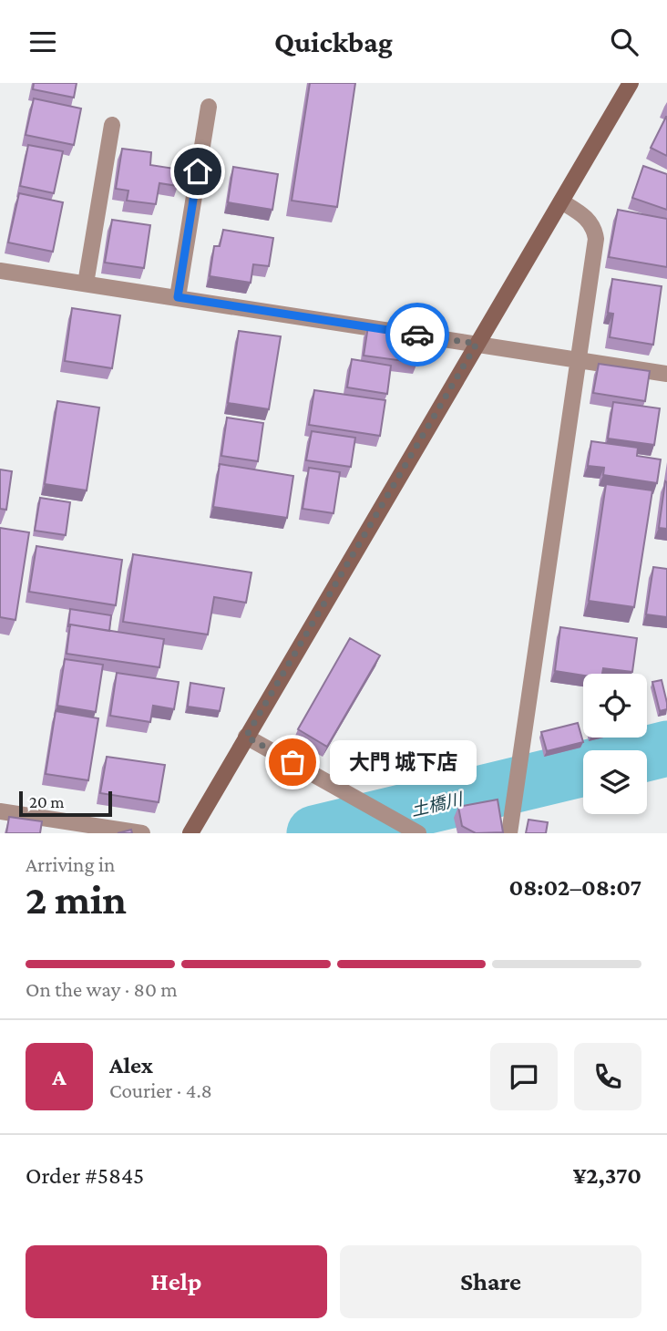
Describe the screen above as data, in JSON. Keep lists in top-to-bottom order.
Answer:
{
  "water": ["土橋川"],
  "places": ["大門 城下店"],
  "scale_bar": "20 m",
  "page": {
    "header": "Quickbag",
    "bubble": "大門 城下店",
    "scale": "20 m",
    "heading": ["2 min", "Arriving in", "08:02–08:07"],
    "panel": [
      "Alex",
      "Courier · 4.8",
      "Order #5845",
      "¥2,370"
    ],
    "bar": "On the way · 80 m",
    "round": "A",
    "buttons": ["Help", "Share"]
  }
}
